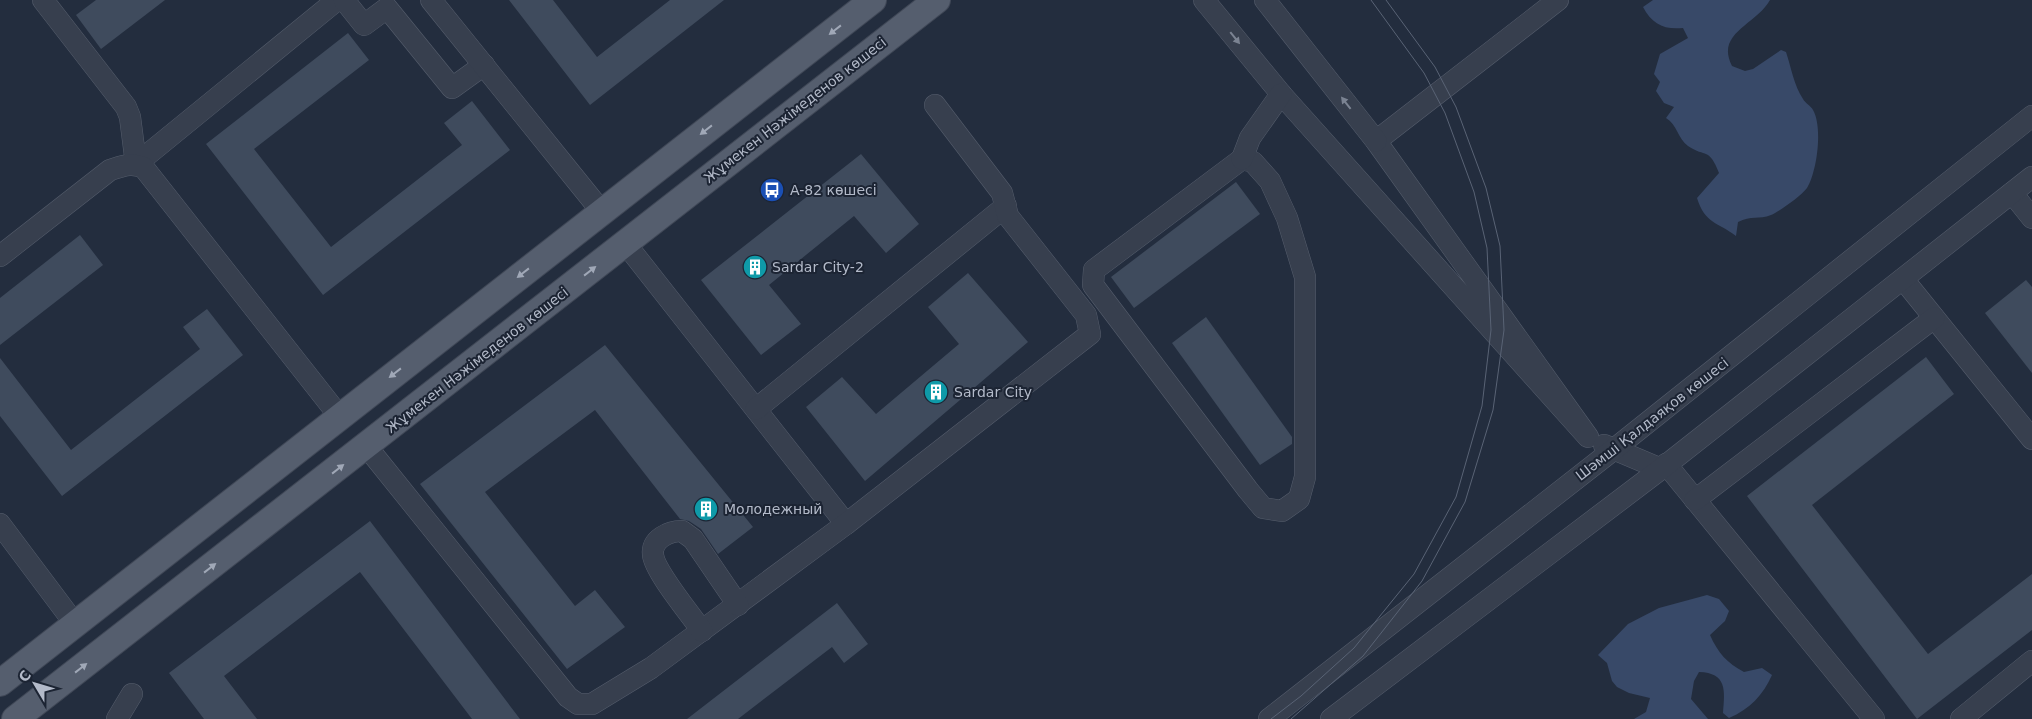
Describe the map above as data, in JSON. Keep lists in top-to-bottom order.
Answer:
{
  "streets": {
    "main road": ["Жұмекен Нәжімеденов көшесі"],
    "street": ["Шәмші Қалдаяқов көшесі"]
  },
  "places": {
    "bus stop": ["A-82 көшесі"],
    "building": ["Sardar City-2", "Sardar City", "Молодежный"]
  },
  "north": "top left"
}
